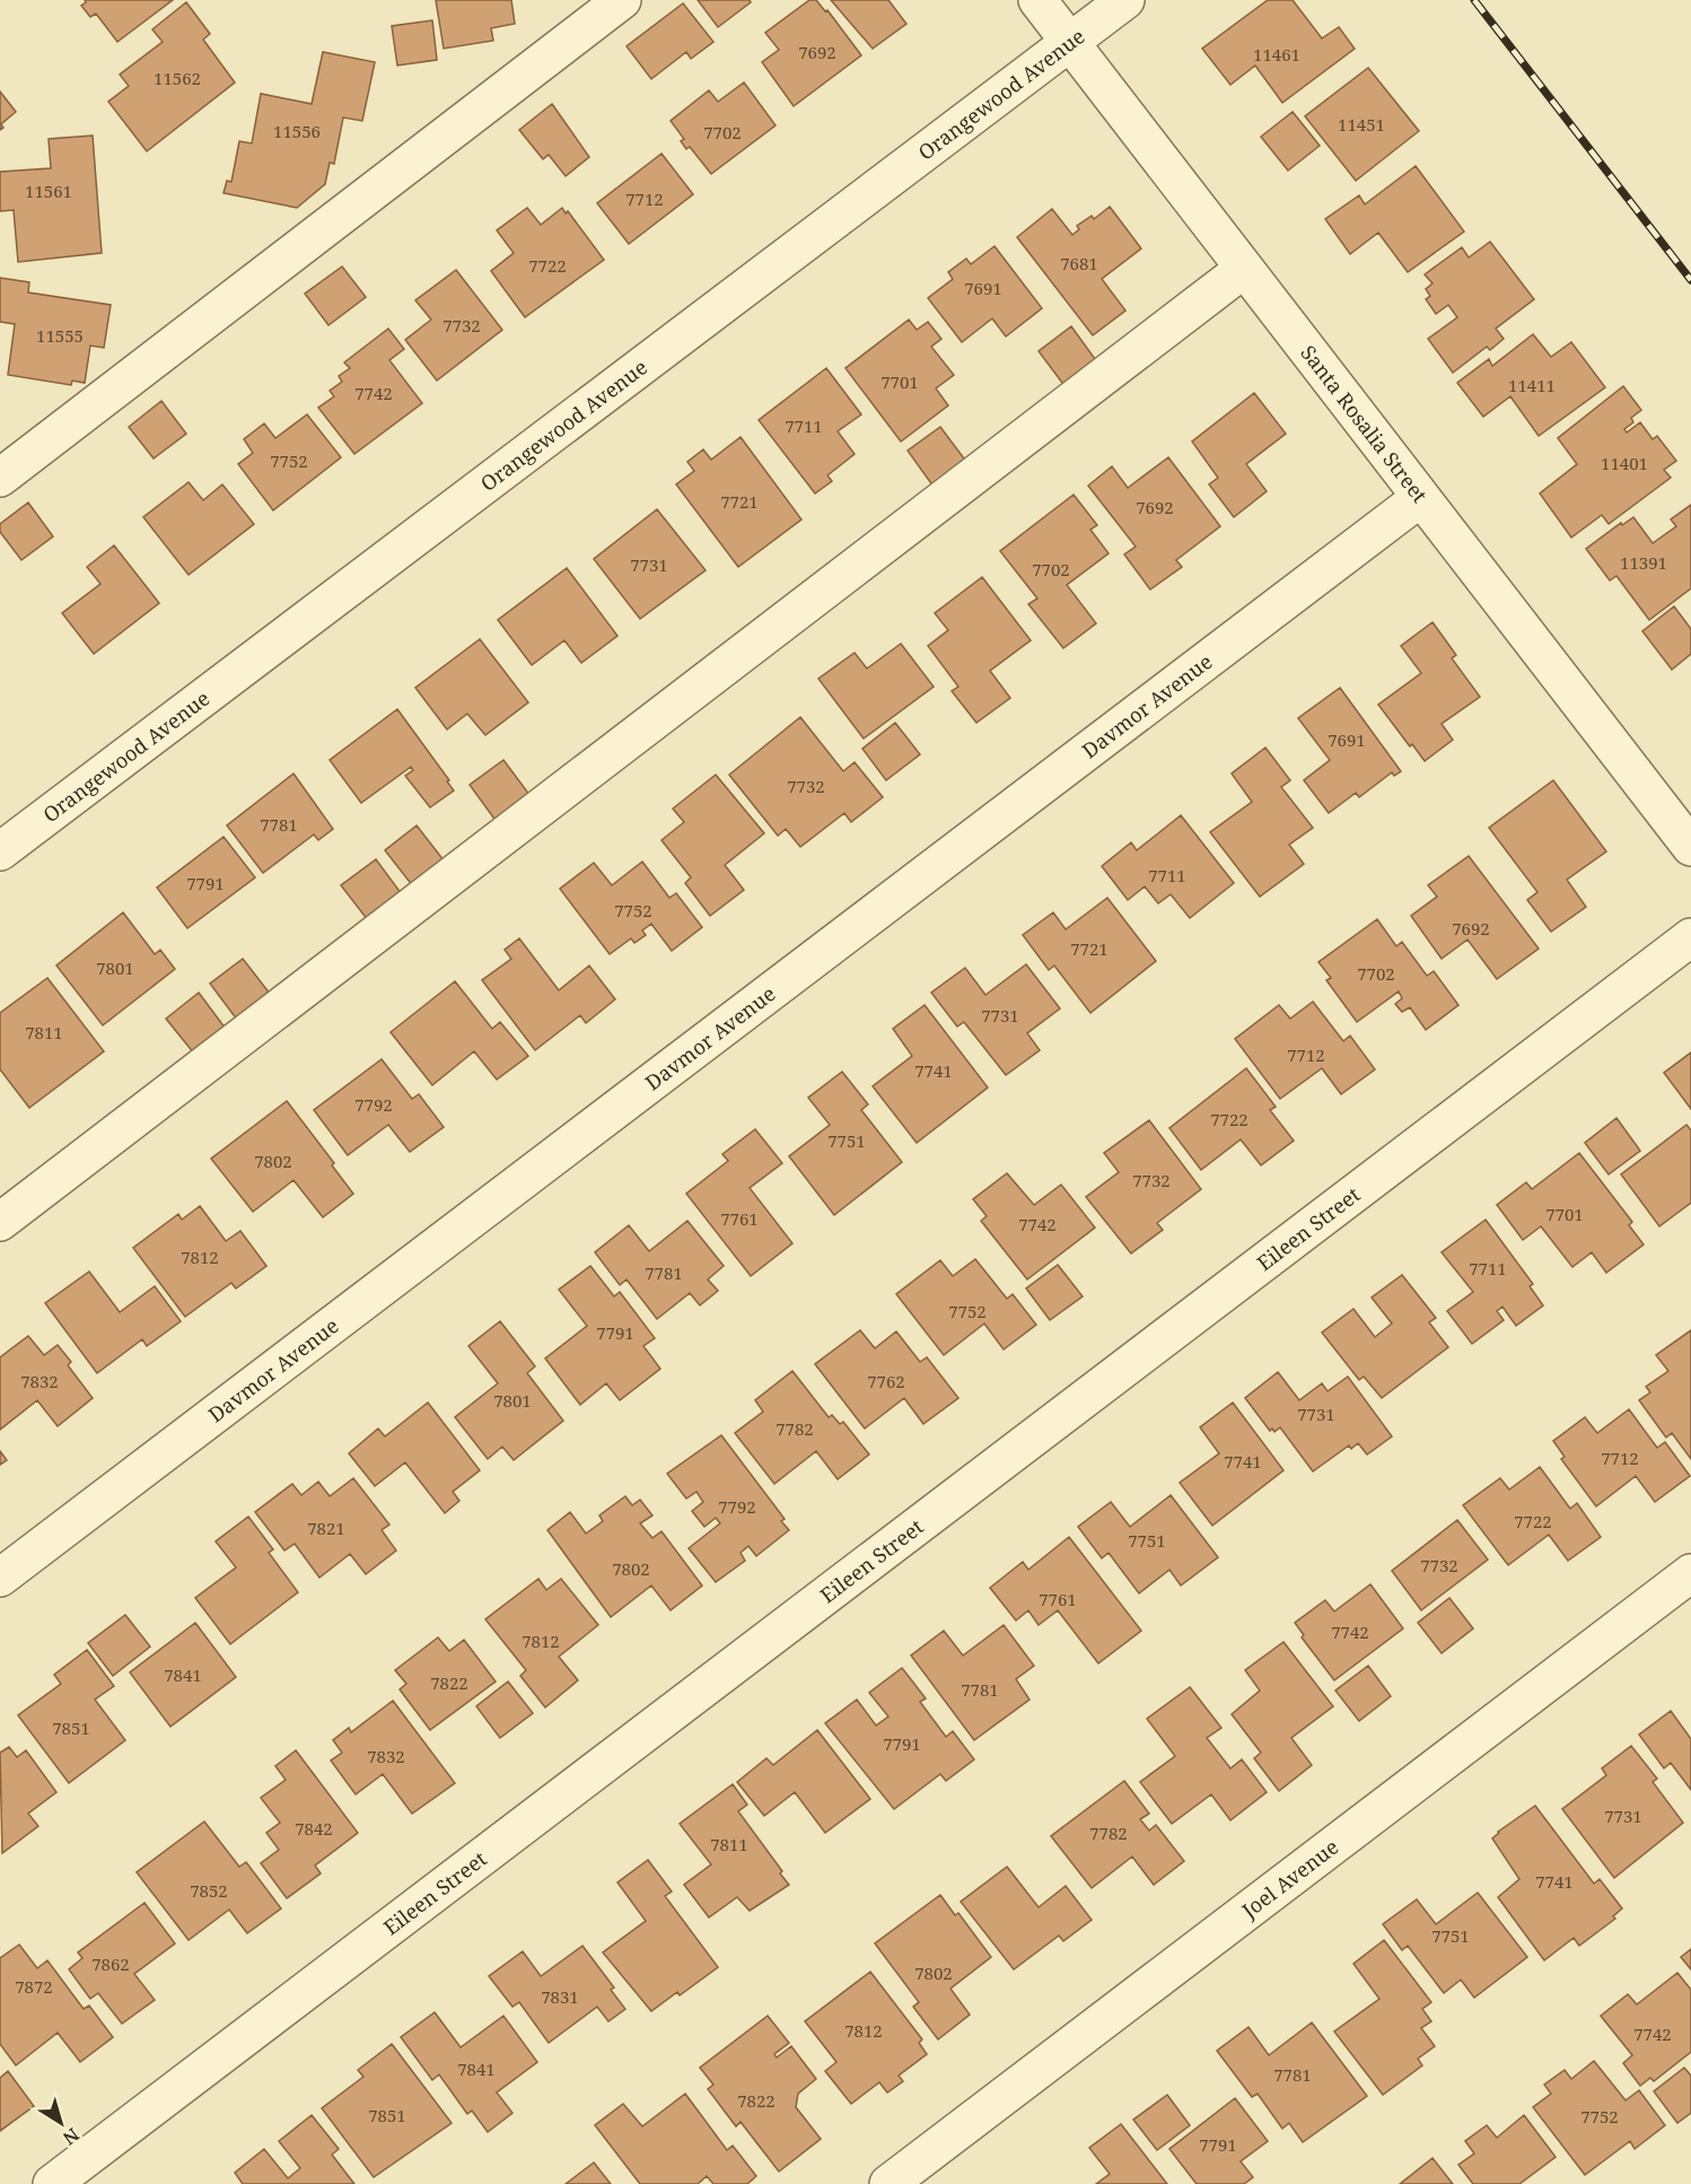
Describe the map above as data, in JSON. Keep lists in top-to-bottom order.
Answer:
{
  "streets": {
    "street": [
      "Orangewood Avenue",
      "Santa Rosalia Street",
      "Davmor Avenue",
      "Eileen Street",
      "Joel Avenue"
    ]
  },
  "crossings": [
    ["Orangewood Avenue", "Santa Rosalia Street"],
    ["Santa Rosalia Street", "Davmor Avenue"]
  ],
  "house_numbers": [
    "7692",
    "11461",
    "11562",
    "11451",
    "11556",
    "7702",
    "11561",
    "7712",
    "7681",
    "7722",
    "7691",
    "7732",
    "11555",
    "7701",
    "11411",
    "7742",
    "7711",
    "7752",
    "11401",
    "7721",
    "7692",
    "11391",
    "7731",
    "7702",
    "7691",
    "7732",
    "7781",
    "7711",
    "7791",
    "7752",
    "7692",
    "7721",
    "7801",
    "7702",
    "7731",
    "7811",
    "7712",
    "7741",
    "7792",
    "7722",
    "7751",
    "7802",
    "7732",
    "7701",
    "7761",
    "7742",
    "7812",
    "7711",
    "7781",
    "7752",
    "7791",
    "7832",
    "7762",
    "7801",
    "7731",
    "7782",
    "7712",
    "7741",
    "7792",
    "7722",
    "7821",
    "7751",
    "7732",
    "7802",
    "7761",
    "7742",
    "7812",
    "7841",
    "7822",
    "7781",
    "7851",
    "7791",
    "7832",
    "7731",
    "7842",
    "7782",
    "7811",
    "7741",
    "7852",
    "7751",
    "7862",
    "7802",
    "7872",
    "7831",
    "7812",
    "7742",
    "7841",
    "7781",
    "7822",
    "7851",
    "7752",
    "7791"
  ],
  "north": "bottom right"
}
